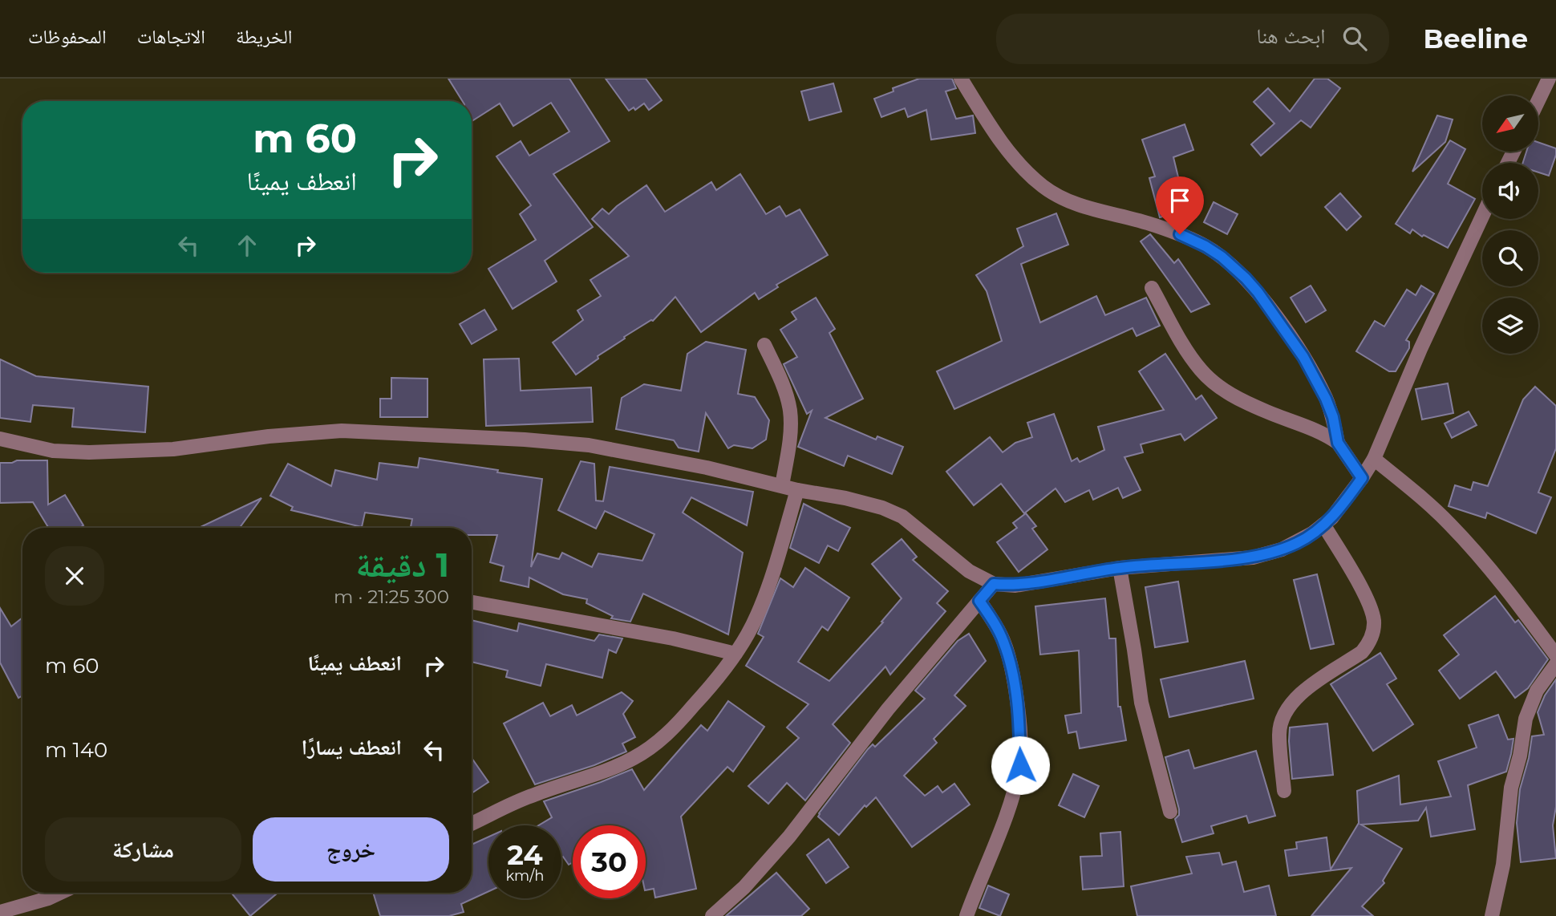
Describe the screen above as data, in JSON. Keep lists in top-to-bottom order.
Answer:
{
  "north": "bottom left",
  "page": {
    "header": "Beeline",
    "search": "ابحث هنا",
    "nav": ["الخريطة", "الاتجاهات", "المحفوظات"],
    "turn": ["60 m", "انعطف يمينًا"],
    "heading": ["1 دقيقة", "300 m · 21:25"],
    "list": [
      {
        "name": "انعطف يمينًا",
        "value": "60 m"
      },
      {
        "name": "انعطف يسارًا",
        "value": "140 m"
      }
    ],
    "buttons": ["خروج", "مشاركة"],
    "speed": "24 km/h",
    "limit": "30"
  }
}
